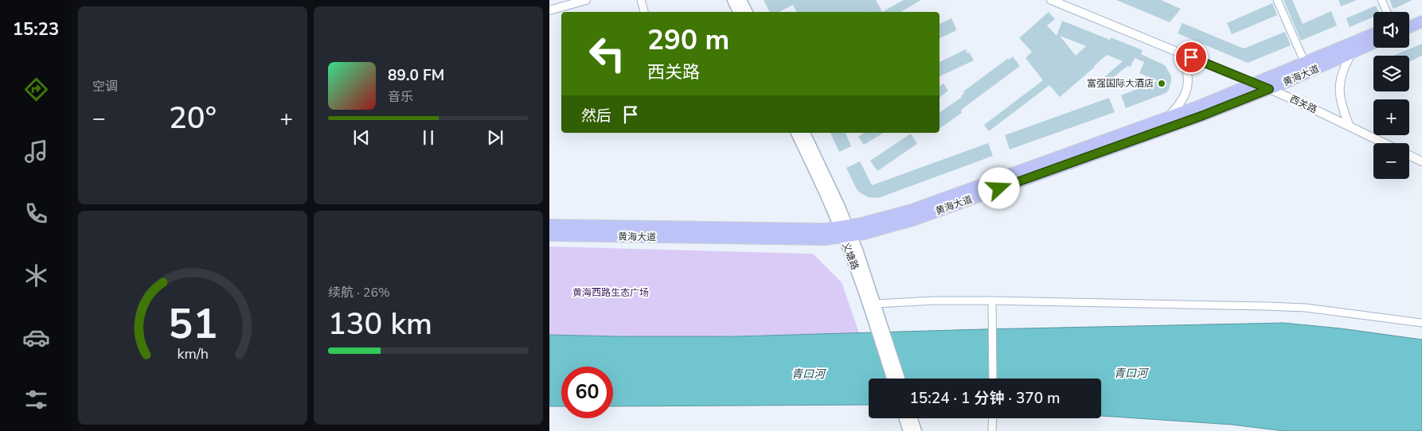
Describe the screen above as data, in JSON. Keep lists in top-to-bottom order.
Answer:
{
  "streets": {
    "main road": ["黄海大道", "义塘路"],
    "street": ["西关路"]
  },
  "crossings": [
    ["黄海大道", "西关路"],
    ["黄海大道", "义塘路"]
  ],
  "water": ["青口河"],
  "parks": ["黄海西路生态广场"],
  "places": ["富强国际大酒店"],
  "page": {
    "tabs": "15:23",
    "tile": [
      "空调",
      ["续航 · 26%", "130 km"]
    ],
    "map_buttons": ["+", "−"],
    "turn": ["290 m", "西关路"],
    "song": ["89.0 FM", "音乐"],
    "then": "然后",
    "heat": ["−", "20°", "+"],
    "limit": "60",
    "trip": "15:24 · 1 分钟 · 370 m",
    "gauge": ["51", "km/h"]
  }
}
